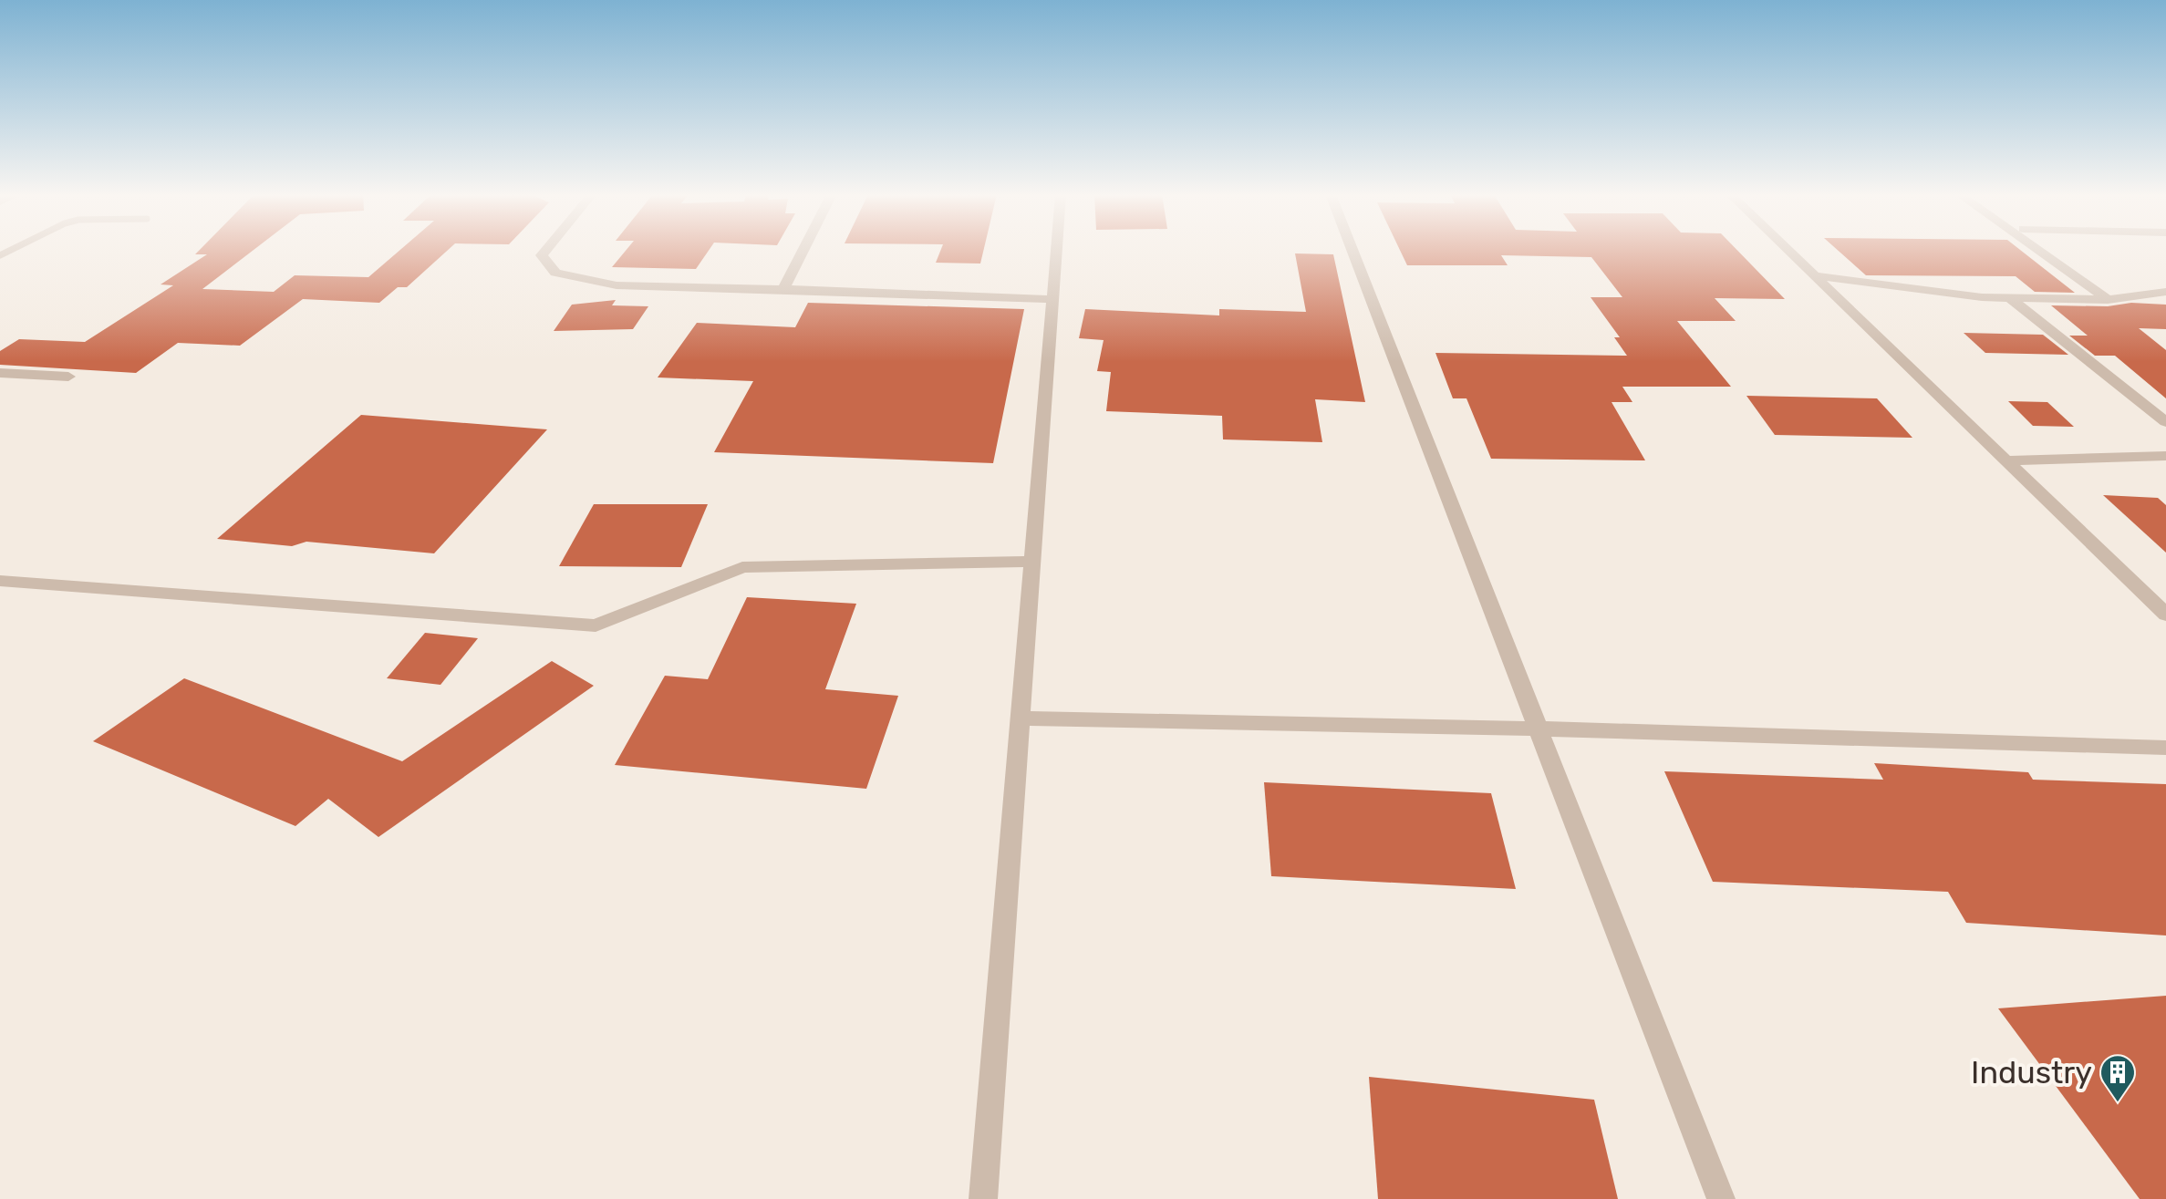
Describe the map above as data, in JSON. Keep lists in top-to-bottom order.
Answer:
{
  "places": {
    "building": ["Industry"]
  }
}
